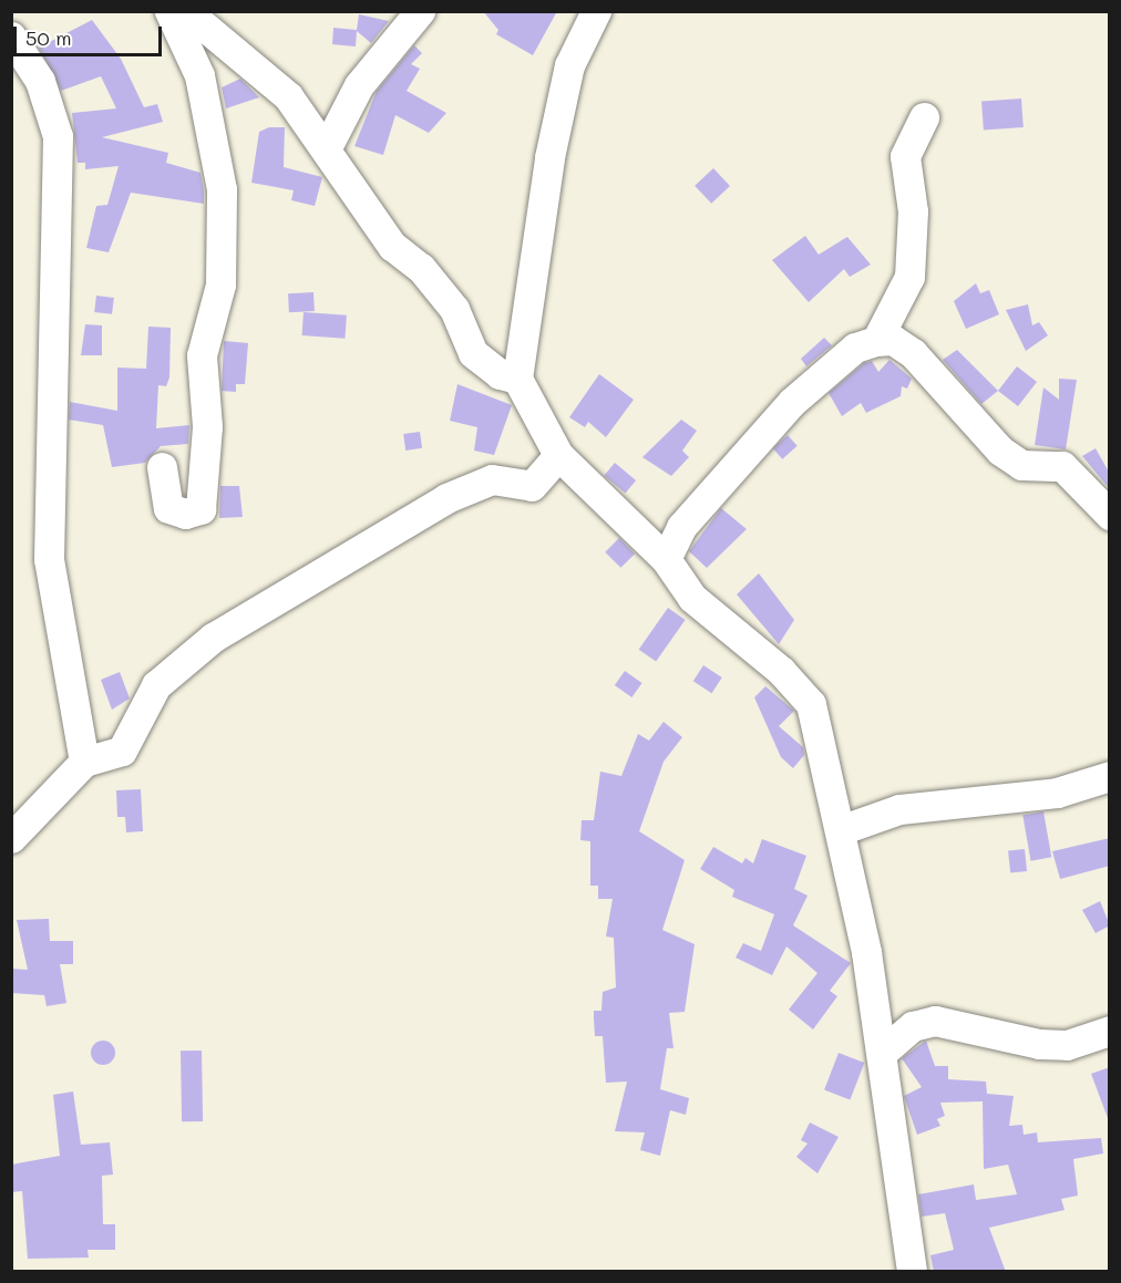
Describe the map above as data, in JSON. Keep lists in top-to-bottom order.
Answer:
{
  "scale_bar": "50 m"
}
